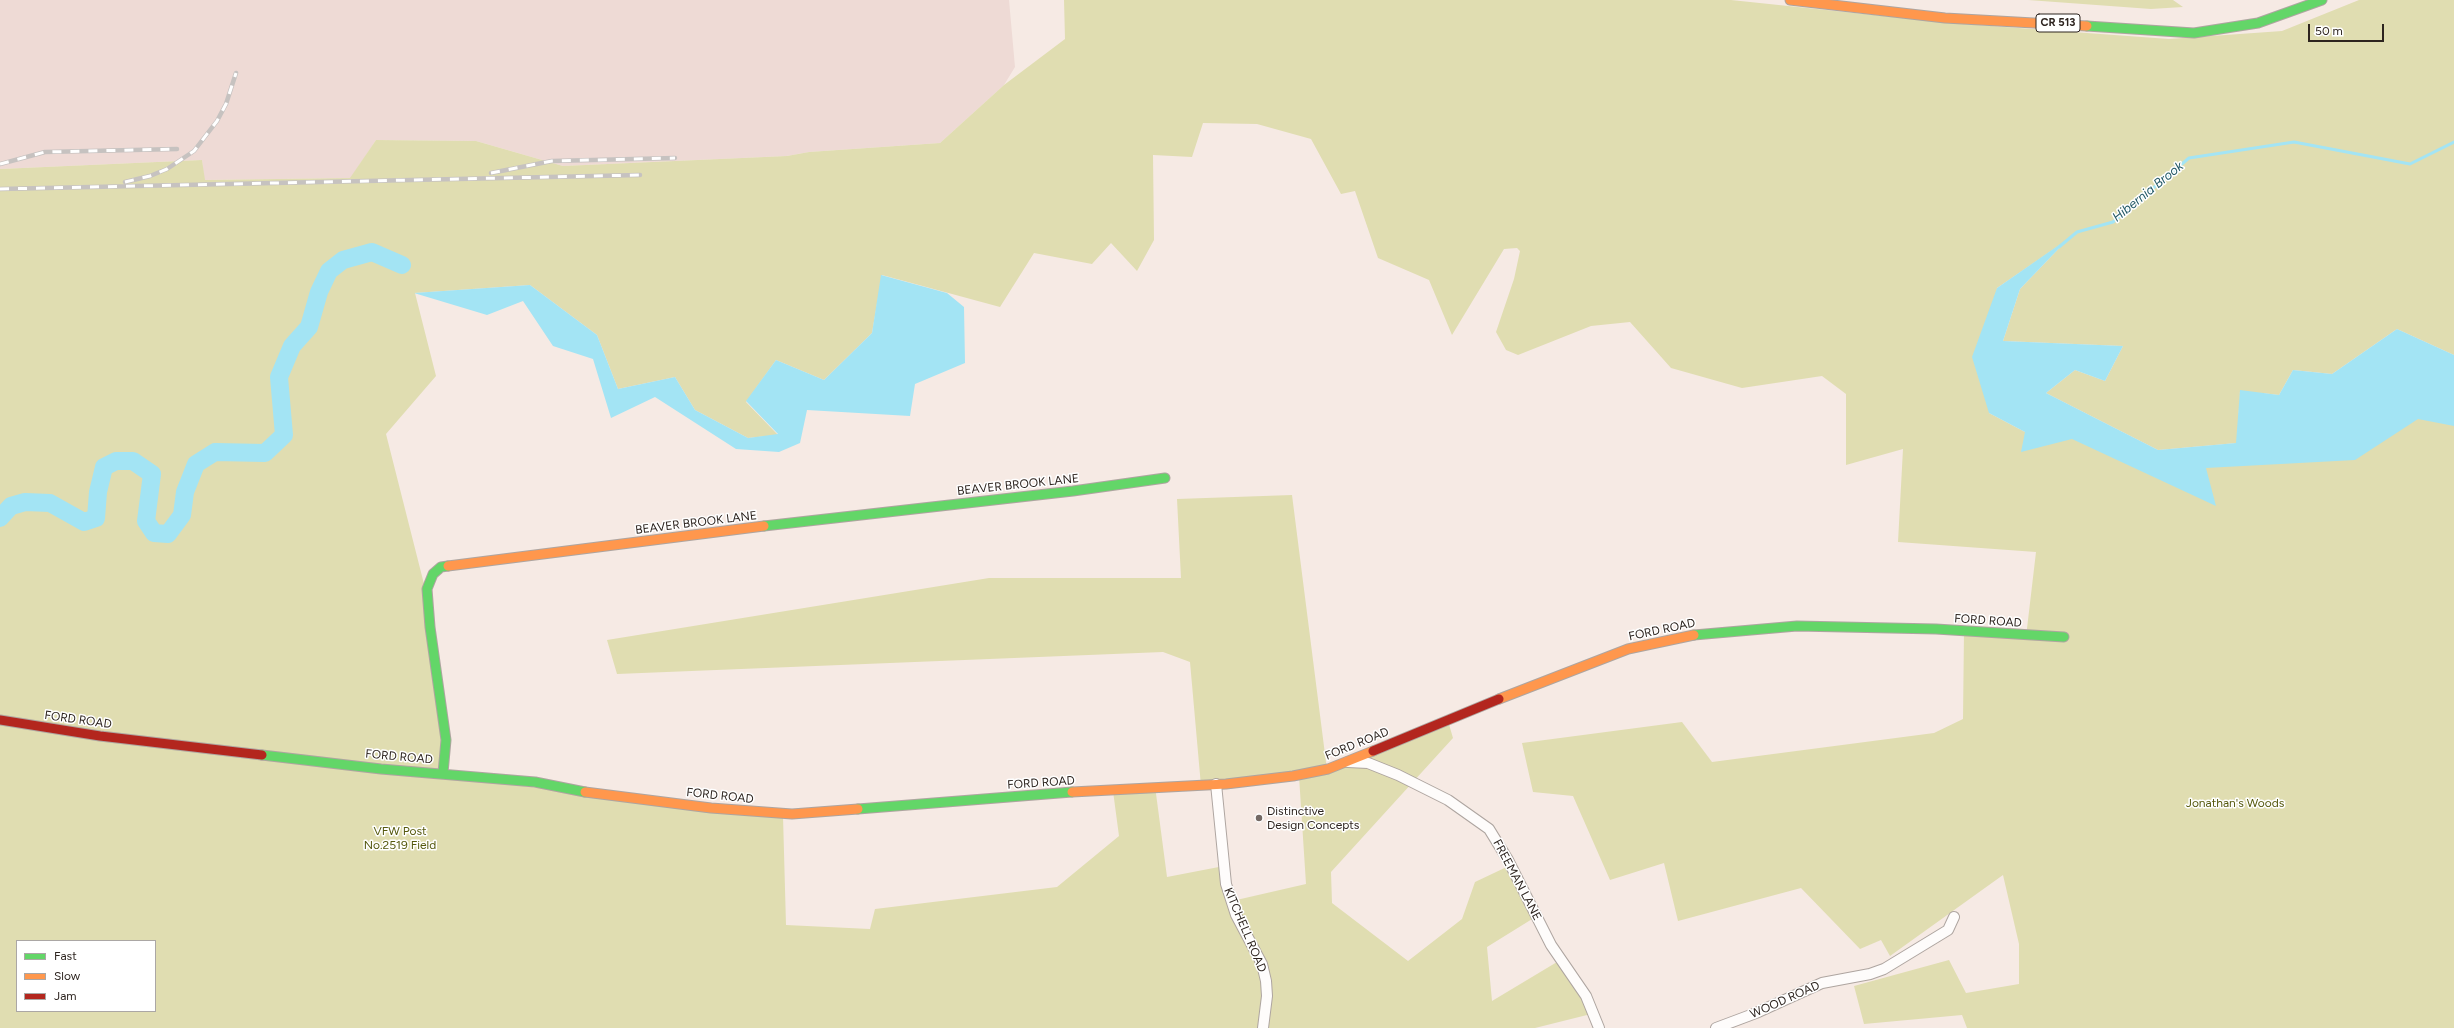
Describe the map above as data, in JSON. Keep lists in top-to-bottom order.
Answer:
{
  "streets": {
    "street": [
      "CR 513",
      "BEAVER BROOK LANE",
      "FORD ROAD",
      "FREEMAN LANE",
      "KITCHELL ROAD",
      "WOOD ROAD"
    ]
  },
  "crossings": [
    ["BEAVER BROOK LANE", "FORD ROAD"],
    ["FORD ROAD", "FREEMAN LANE"],
    ["FORD ROAD", "KITCHELL ROAD"]
  ],
  "water": ["Hibernia Brook"],
  "parks": ["Jonathan's Woods", "VFW Post No.2519 Field"],
  "places": ["Distinctive Design Concepts"],
  "legend": ["Fast", "Slow", "Jam"],
  "scale_bar": "50 m"
}
